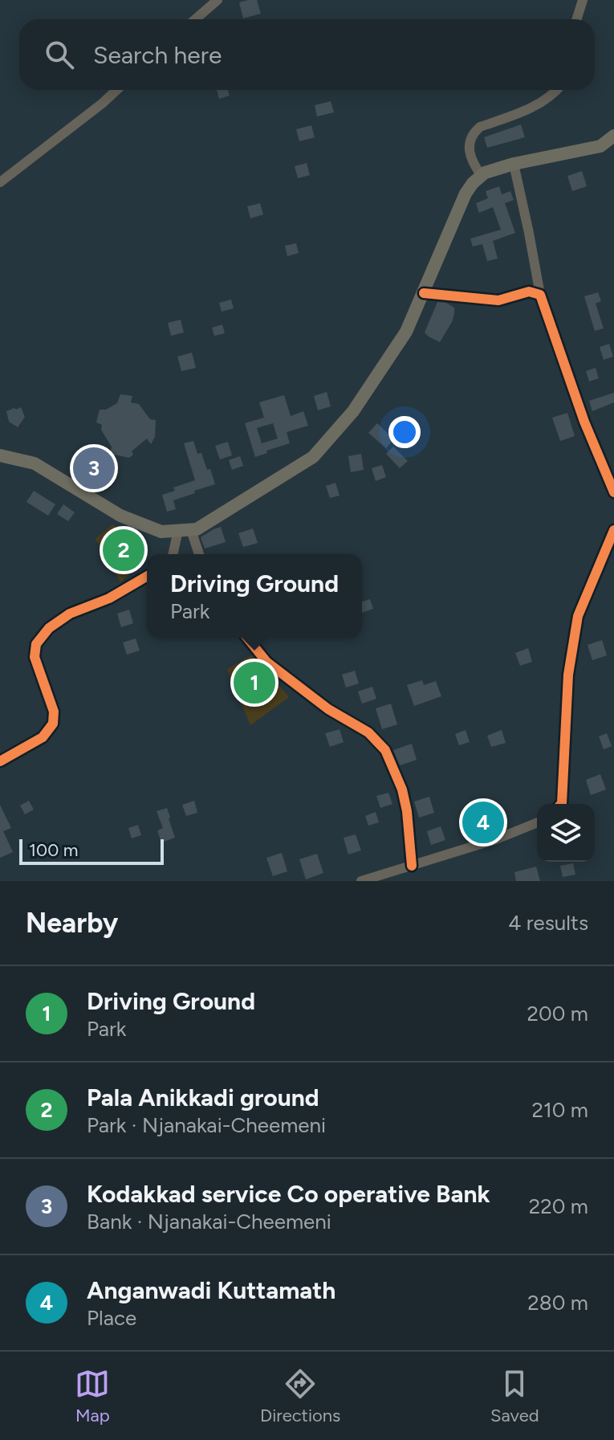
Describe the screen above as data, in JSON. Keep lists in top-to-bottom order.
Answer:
{
  "scale_bar": "100 m",
  "page": {
    "search": "Search here",
    "pins": [
      "3",
      "2",
      "1",
      "4"
    ],
    "popup": ["Driving Ground", "Park"],
    "scale": "100 m",
    "heading": ["Nearby", "4 results"],
    "list": [
      {
        "mark": "1",
        "name": "Driving Ground",
        "note": "Park",
        "value": "200 m"
      },
      {
        "mark": "2",
        "name": "Pala Anikkadi ground",
        "note": "Park · Njanakai-Cheemeni",
        "value": "210 m"
      },
      {
        "mark": "3",
        "name": "Kodakkad service Co operative Bank",
        "note": "Bank · Njanakai-Cheemeni",
        "value": "220 m"
      },
      {
        "mark": "4",
        "name": "Anganwadi Kuttamath",
        "note": "Place",
        "value": "280 m"
      }
    ],
    "nav": ["Map", "Directions", "Saved"]
  }
}
